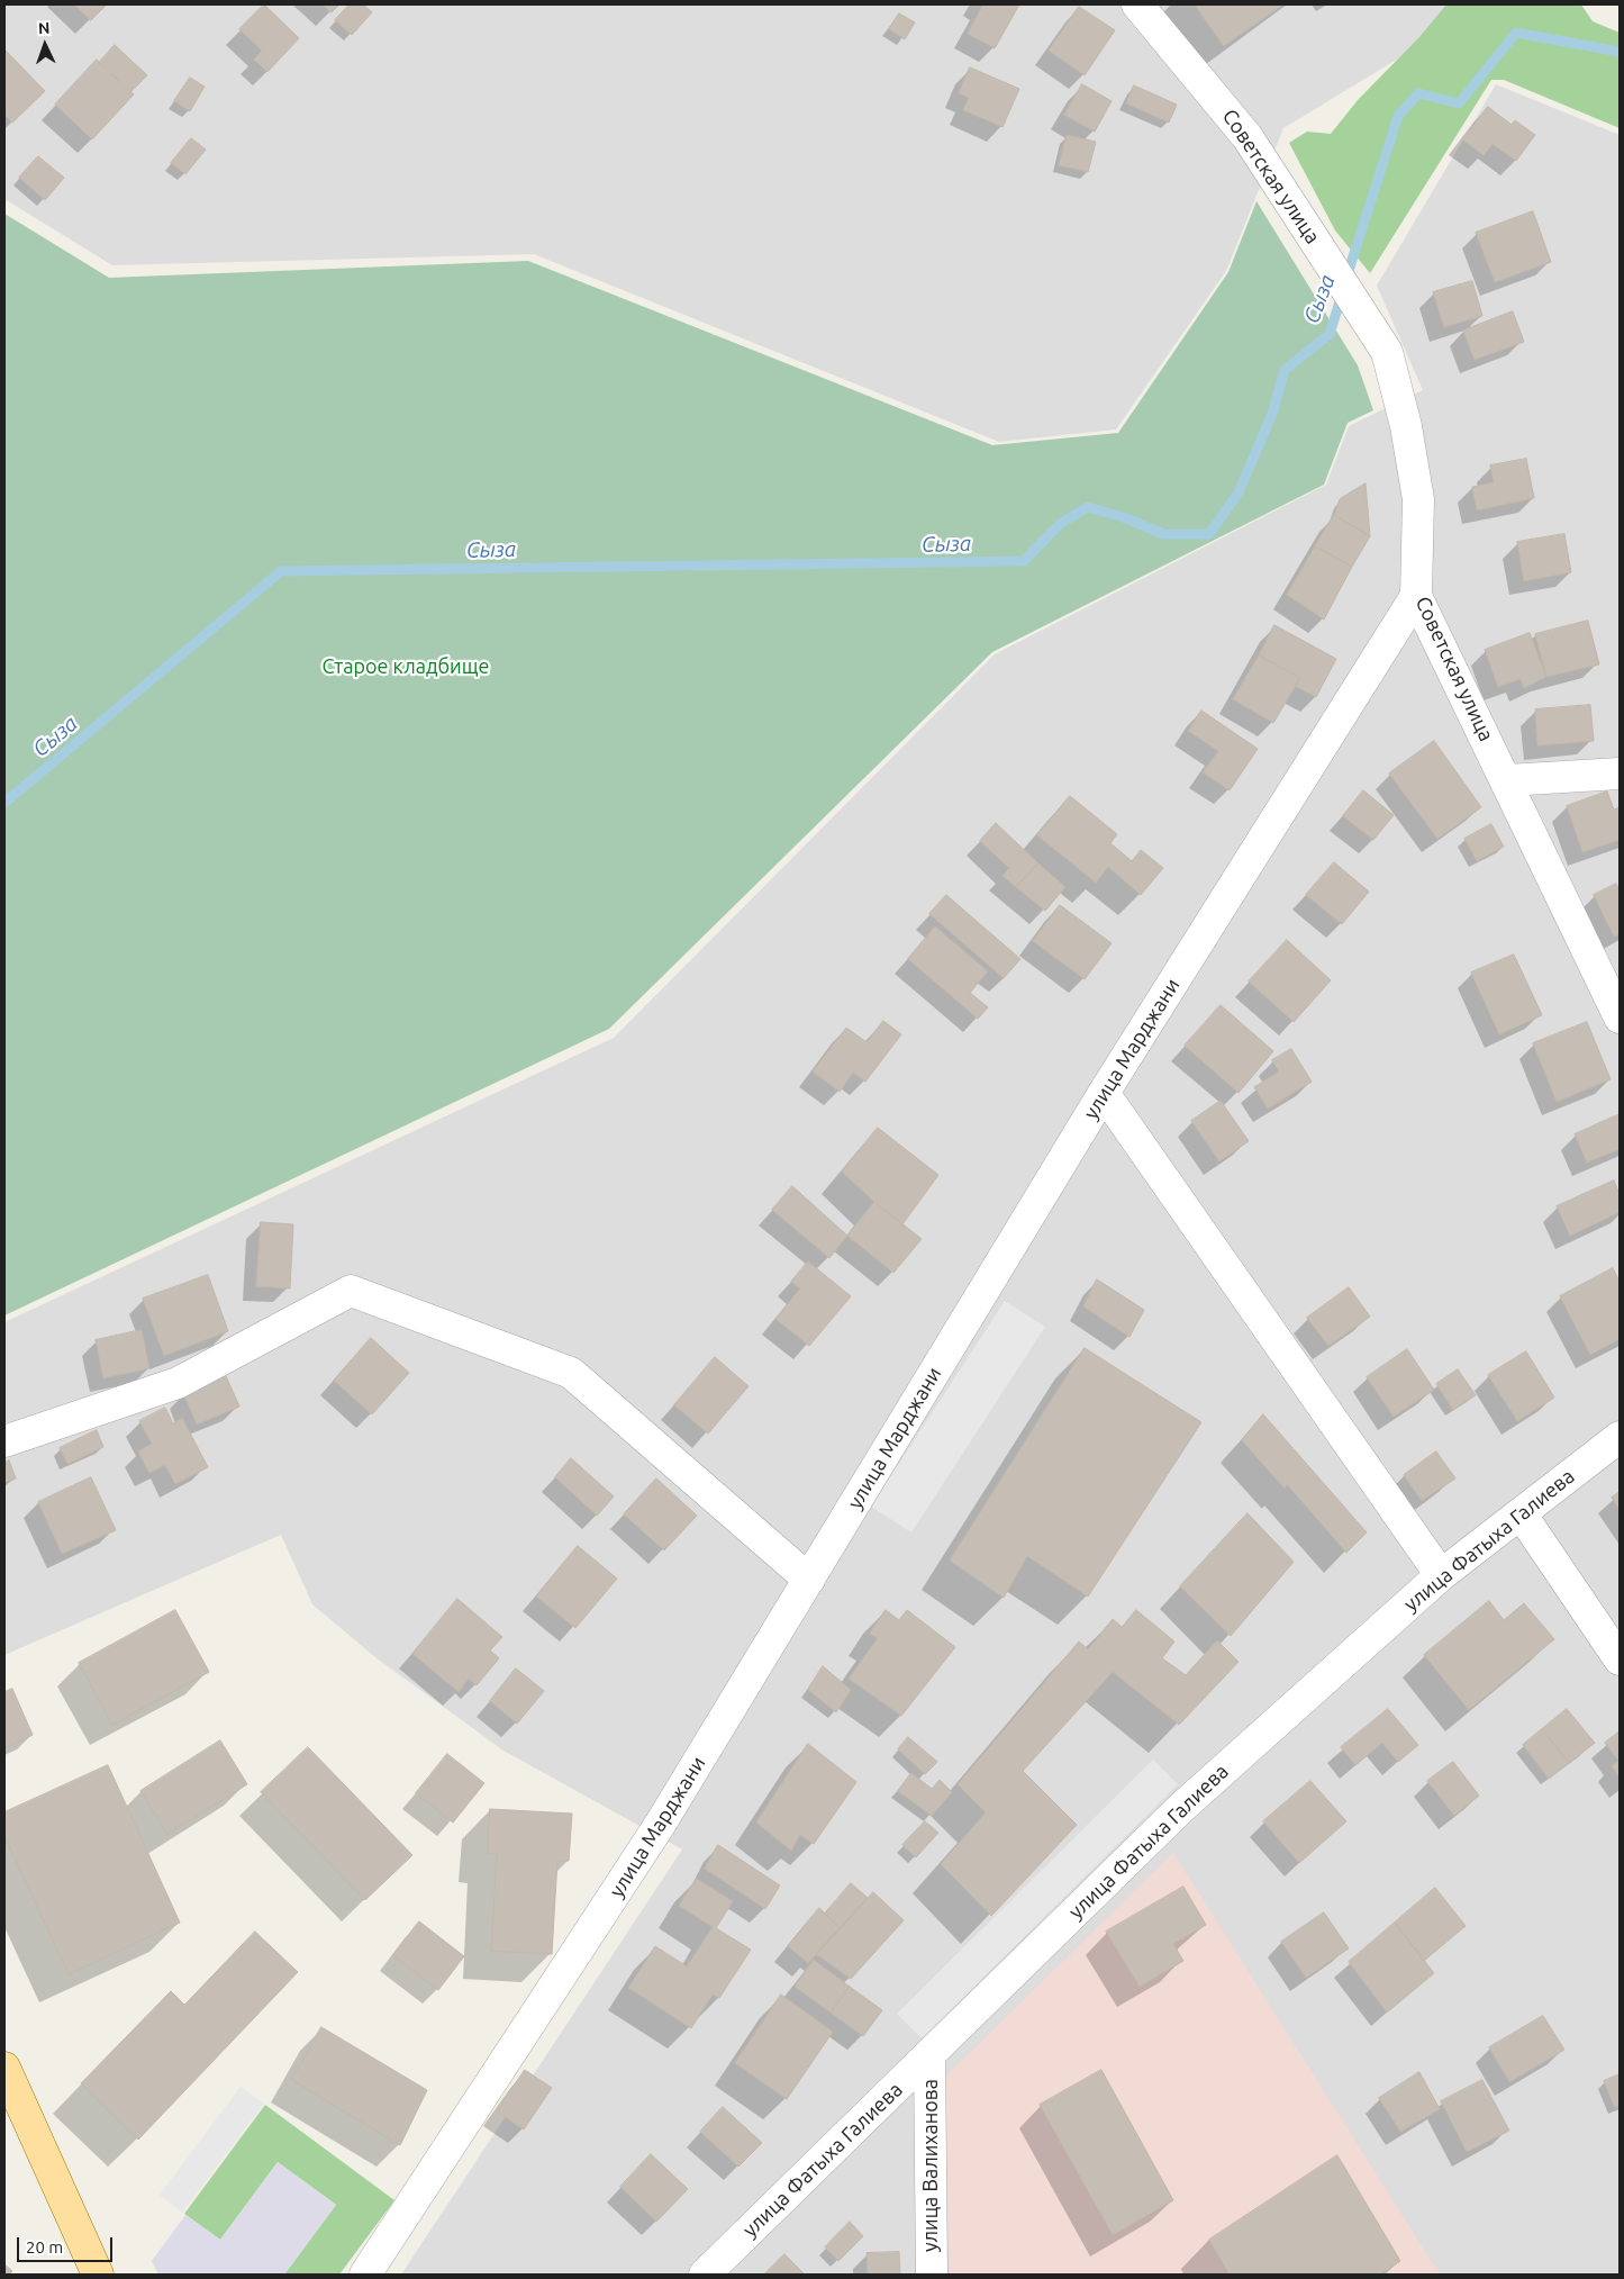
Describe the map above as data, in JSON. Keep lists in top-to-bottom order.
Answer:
{
  "streets": {
    "street": [
      "Советская улица",
      "улица Марджани",
      "улица Фатыха Галиева",
      "улица Валиханова"
    ]
  },
  "crossings": [
    ["Советская улица", "улица Марджани"],
    ["улица Фатыха Галиева", "улица Валиханова"]
  ],
  "water": ["Сыза"],
  "parks": ["Старое кладбище"],
  "scale_bar": "20 m",
  "north": "top"
}
